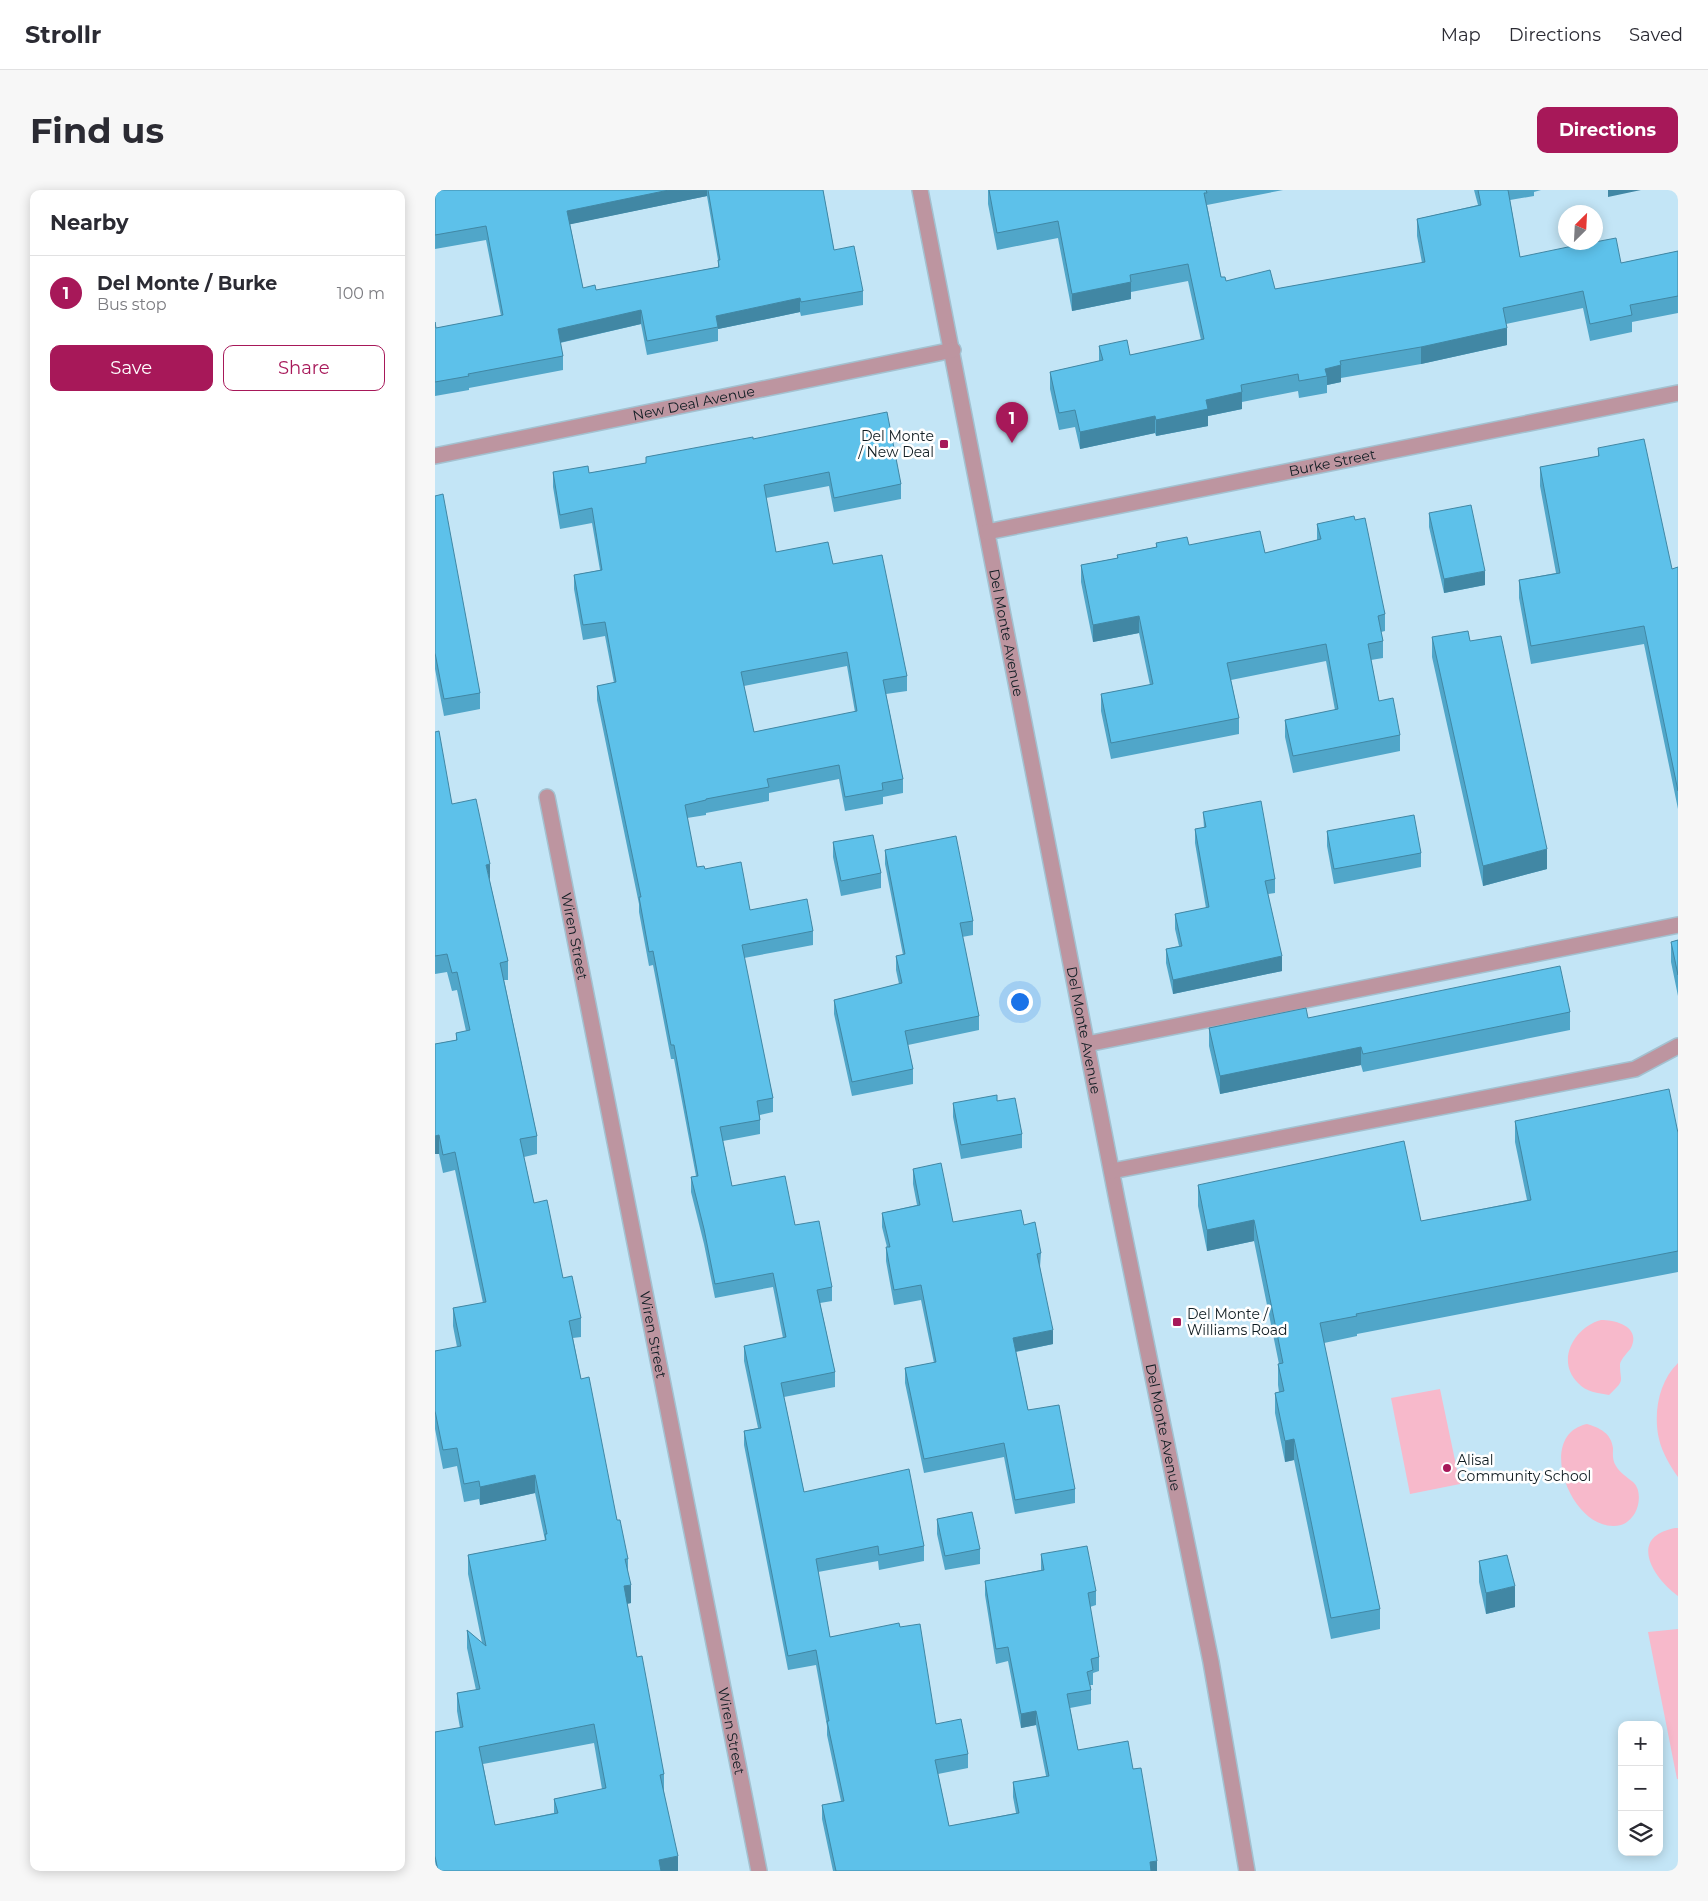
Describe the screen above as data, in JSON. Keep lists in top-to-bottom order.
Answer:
{
  "streets": {
    "street": [
      "New Deal Avenue",
      "Burke Street",
      "Del Monte Avenue",
      "Wiren Street"
    ]
  },
  "crossings": [
    ["New Deal Avenue", "Del Monte Avenue"],
    ["Burke Street", "Del Monte Avenue"]
  ],
  "places": {
    "transit": ["Del Monte / New Deal", "Del Monte / Williams Road"],
    "other": ["Alisal Community School"]
  },
  "north": "top right",
  "page": {
    "header": "Strollr",
    "nav": ["Map", "Directions", "Saved"],
    "buttons": [
      "Directions",
      ["Save", "Share"]
    ],
    "title": "Find us",
    "heading": "Nearby",
    "list": [
      {
        "mark": "1",
        "name": "Del Monte / Burke",
        "note": "Bus stop",
        "value": "100 m"
      }
    ],
    "pins": "1",
    "map_buttons": ["+", "−"]
  }
}
